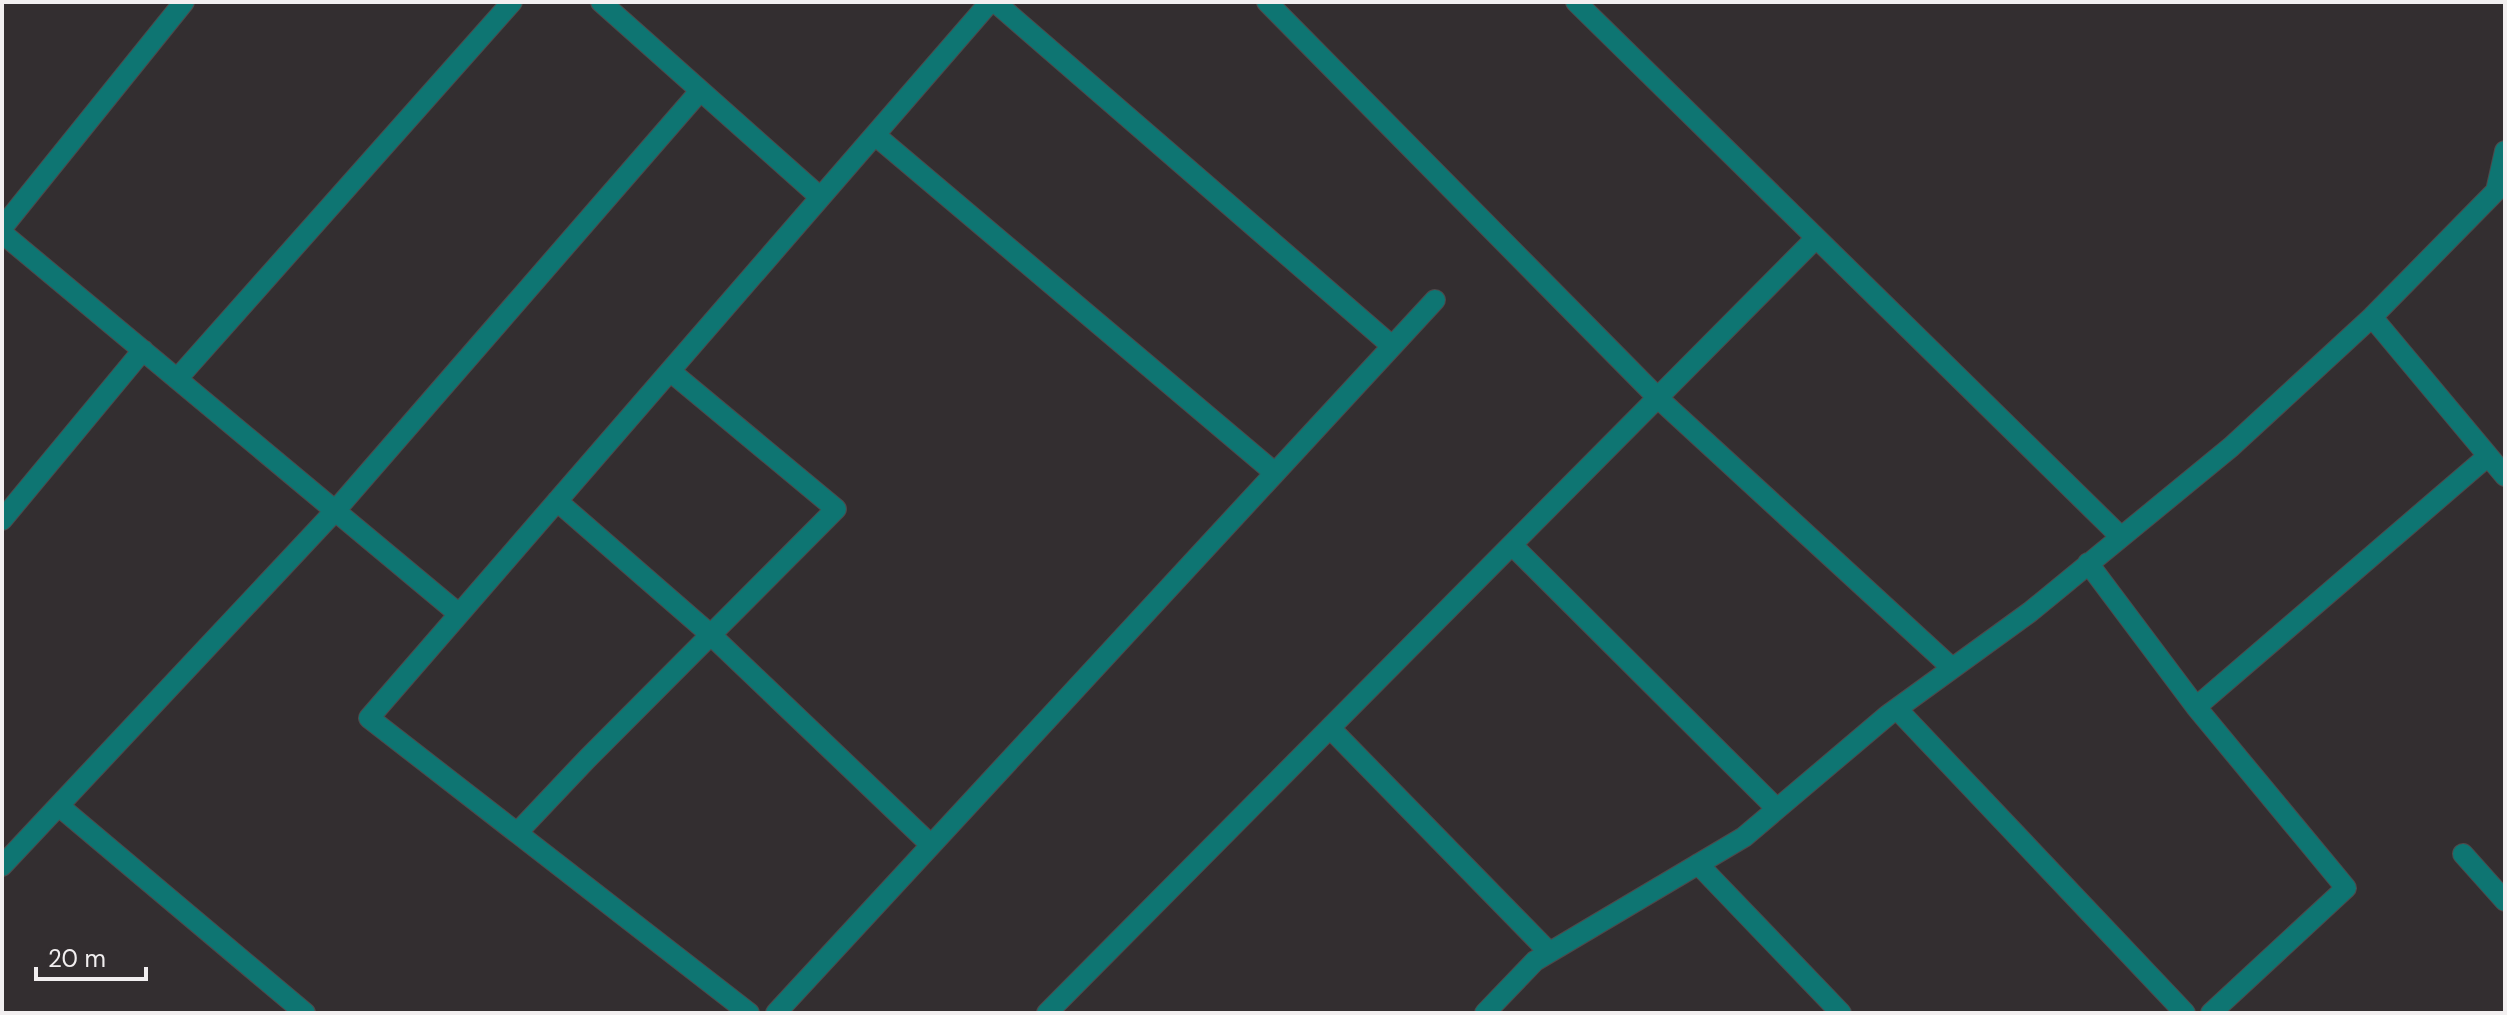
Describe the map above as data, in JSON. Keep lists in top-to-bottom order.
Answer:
{
  "scale_bar": "20 m"
}
